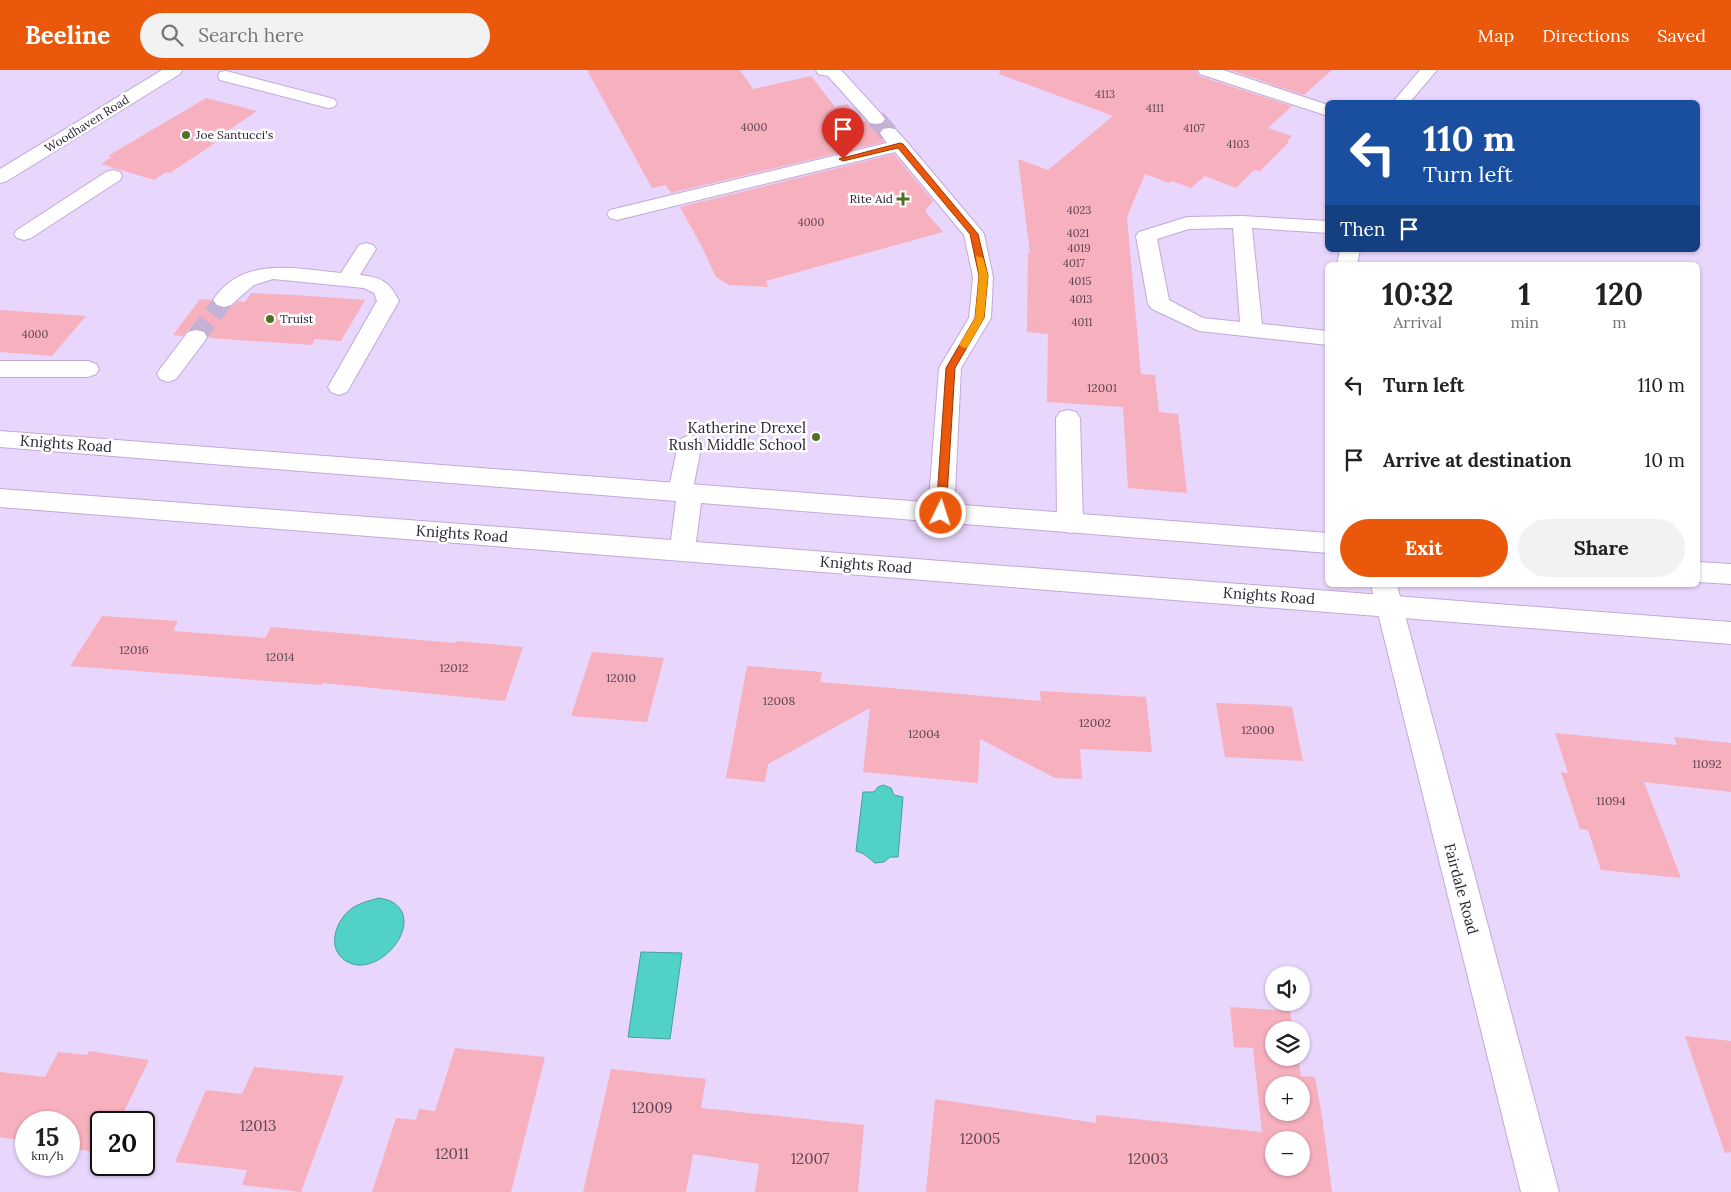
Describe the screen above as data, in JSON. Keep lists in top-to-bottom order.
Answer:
{
  "streets": {
    "main road": ["Woodhaven Road", "Knights Road", "Fairdale Road"]
  },
  "crossings": [
    ["Knights Road", "Fairdale Road"]
  ],
  "places": {
    "other": ["Joe Santucci's", "Truist", "Katherine Drexel Rush Middle School"],
    "health": ["Rite Aid"]
  },
  "house_numbers": [
    "4113",
    "4111",
    "4000",
    "4107",
    "4103",
    "4023",
    "4000",
    "4021",
    "4019",
    "4017",
    "4015",
    "4013",
    "4011",
    "4000",
    "12001",
    "12016",
    "12014",
    "12012",
    "12010",
    "12008",
    "12002",
    "12000",
    "12004",
    "11092",
    "11094",
    "12009",
    "12013",
    "12005",
    "12011",
    "12007",
    "12003"
  ],
  "page": {
    "header": "Beeline",
    "search": "Search here",
    "nav": ["Map", "Directions", "Saved"],
    "turn": ["110 m", "Turn left"],
    "then": "Then",
    "eta": [
      "10:32",
      "Arrival",
      "1",
      "min",
      "120",
      "m"
    ],
    "list": [
      {
        "name": "Turn left",
        "value": "110 m"
      },
      {
        "name": "Arrive at destination",
        "value": "10 m"
      }
    ],
    "buttons": ["Exit", "Share"],
    "map_buttons": ["+", "−"],
    "speed": "15 km/h",
    "limit": "20"
  }
}
